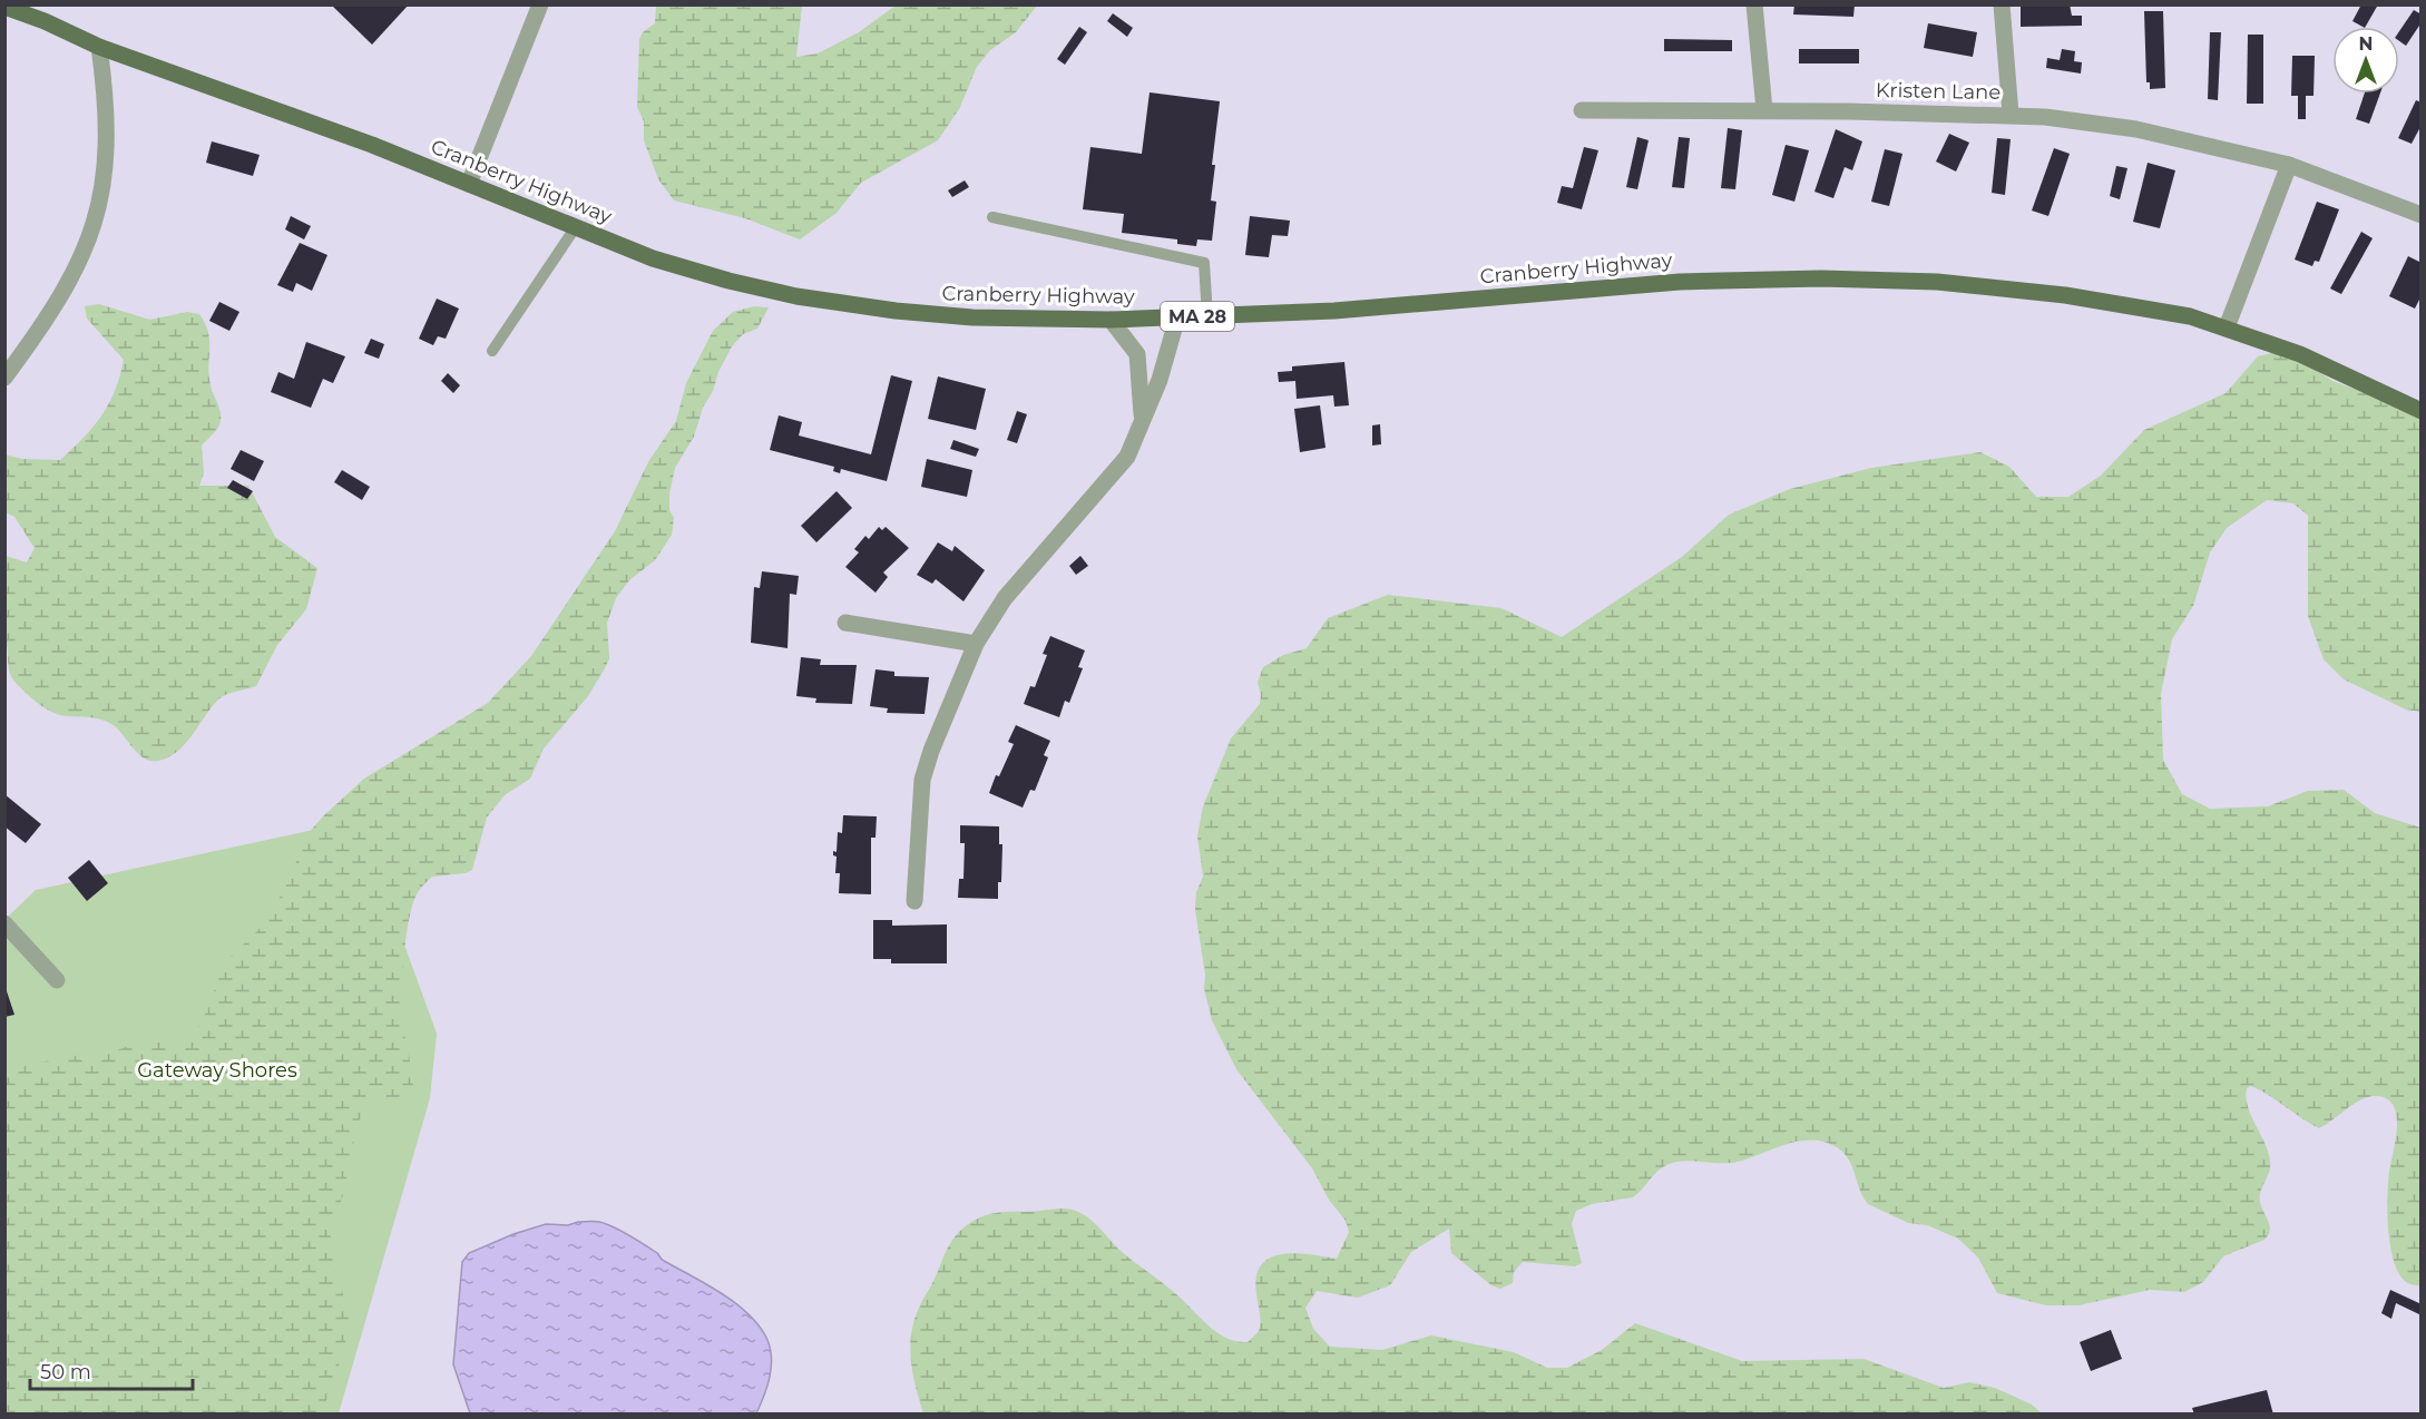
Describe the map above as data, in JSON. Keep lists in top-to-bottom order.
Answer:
{
  "streets": {
    "main road": ["Cranberry Highway", "MA 28"],
    "street": ["Kristen Lane"]
  },
  "parks": ["Gateway Shores"],
  "scale_bar": "50 m",
  "north": "top"
}
